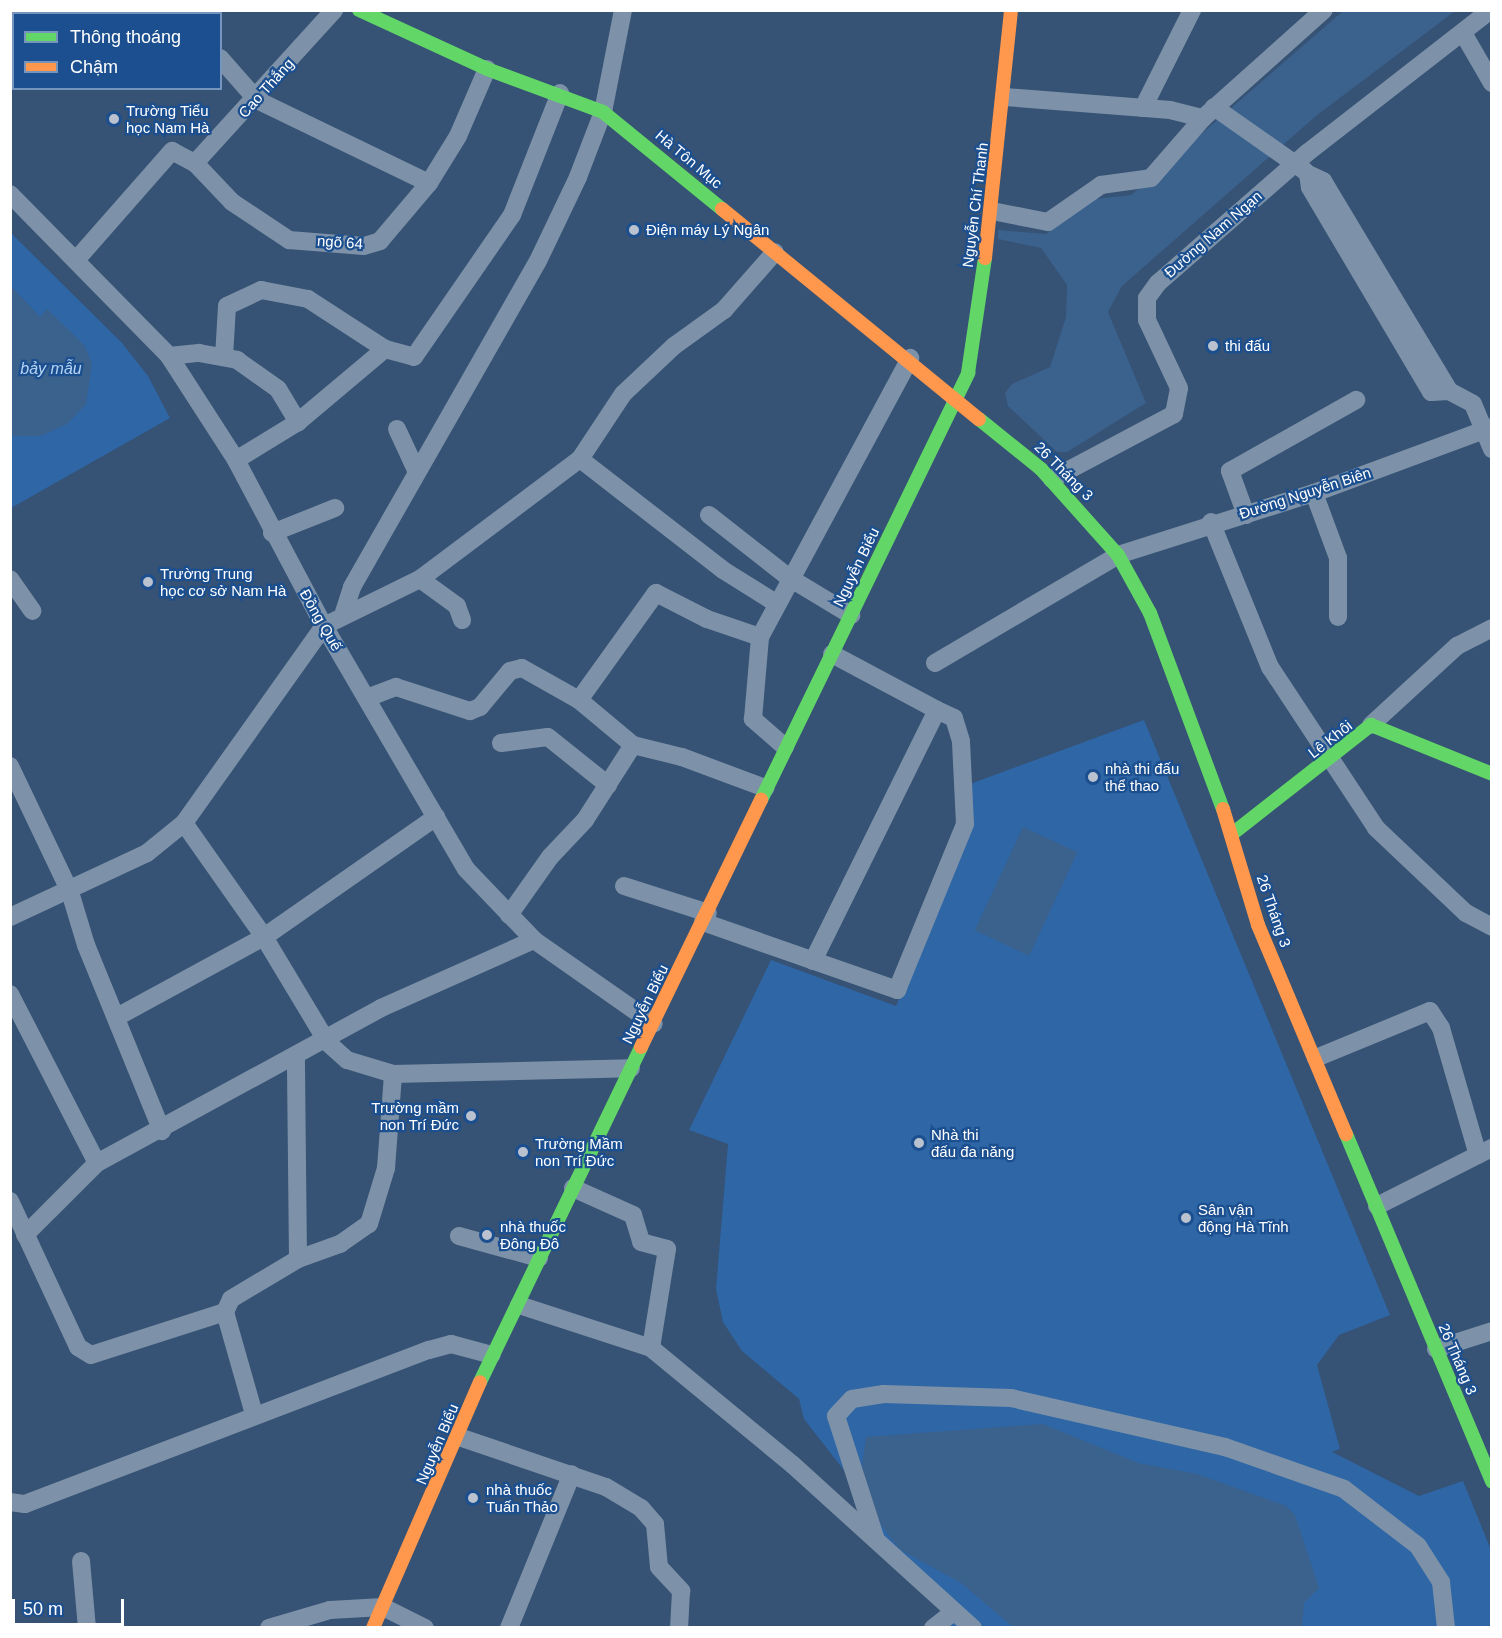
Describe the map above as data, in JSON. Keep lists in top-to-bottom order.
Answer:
{
  "streets": {
    "street": [
      "Cao Thắng",
      "Hà Tôn Mục",
      "Nguyễn Chí Thanh",
      "Đường Nam Ngạn",
      "ngõ 64",
      "26 Tháng 3",
      "Đường Nguyễn Biên",
      "Nguyễn Biểu",
      "Đồng Quế",
      "Lê Khôi"
    ]
  },
  "crossings": [
    ["Cao Thắng", "ngõ 64"],
    ["Hà Tôn Mục", "Nguyễn Chí Thanh"],
    ["Hà Tôn Mục", "ngõ 64"],
    ["Hà Tôn Mục", "26 Tháng 3"],
    ["Hà Tôn Mục", "Nguyễn Biểu"],
    ["Nguyễn Chí Thanh", "26 Tháng 3"],
    ["Nguyễn Chí Thanh", "Nguyễn Biểu"],
    ["Đường Nam Ngạn", "26 Tháng 3"],
    ["26 Tháng 3", "Đường Nguyễn Biên"],
    ["26 Tháng 3", "Nguyễn Biểu"],
    ["26 Tháng 3", "Lê Khôi"],
    ["Nguyễn Biểu", "Đồng Quế"]
  ],
  "water": ["bảy mẫu"],
  "places": [
    "Trường Tiểu học Nam Hà",
    "Điện máy Lý Ngân",
    "thi đấu",
    "Trường Trung học cơ sở Nam Hà",
    "nhà thi đấu thể thao",
    "Trường mầm non Trí Đức",
    "Nhà thi đấu đa năng",
    "Trường Mầm non Trí Đức",
    "Sân vận động Hà Tĩnh",
    "nhà thuốc Đông Đô",
    "nhà thuốc Tuấn Thảo"
  ],
  "legend": ["Thông thoáng", "Chậm"],
  "scale_bar": "50 m"
}
